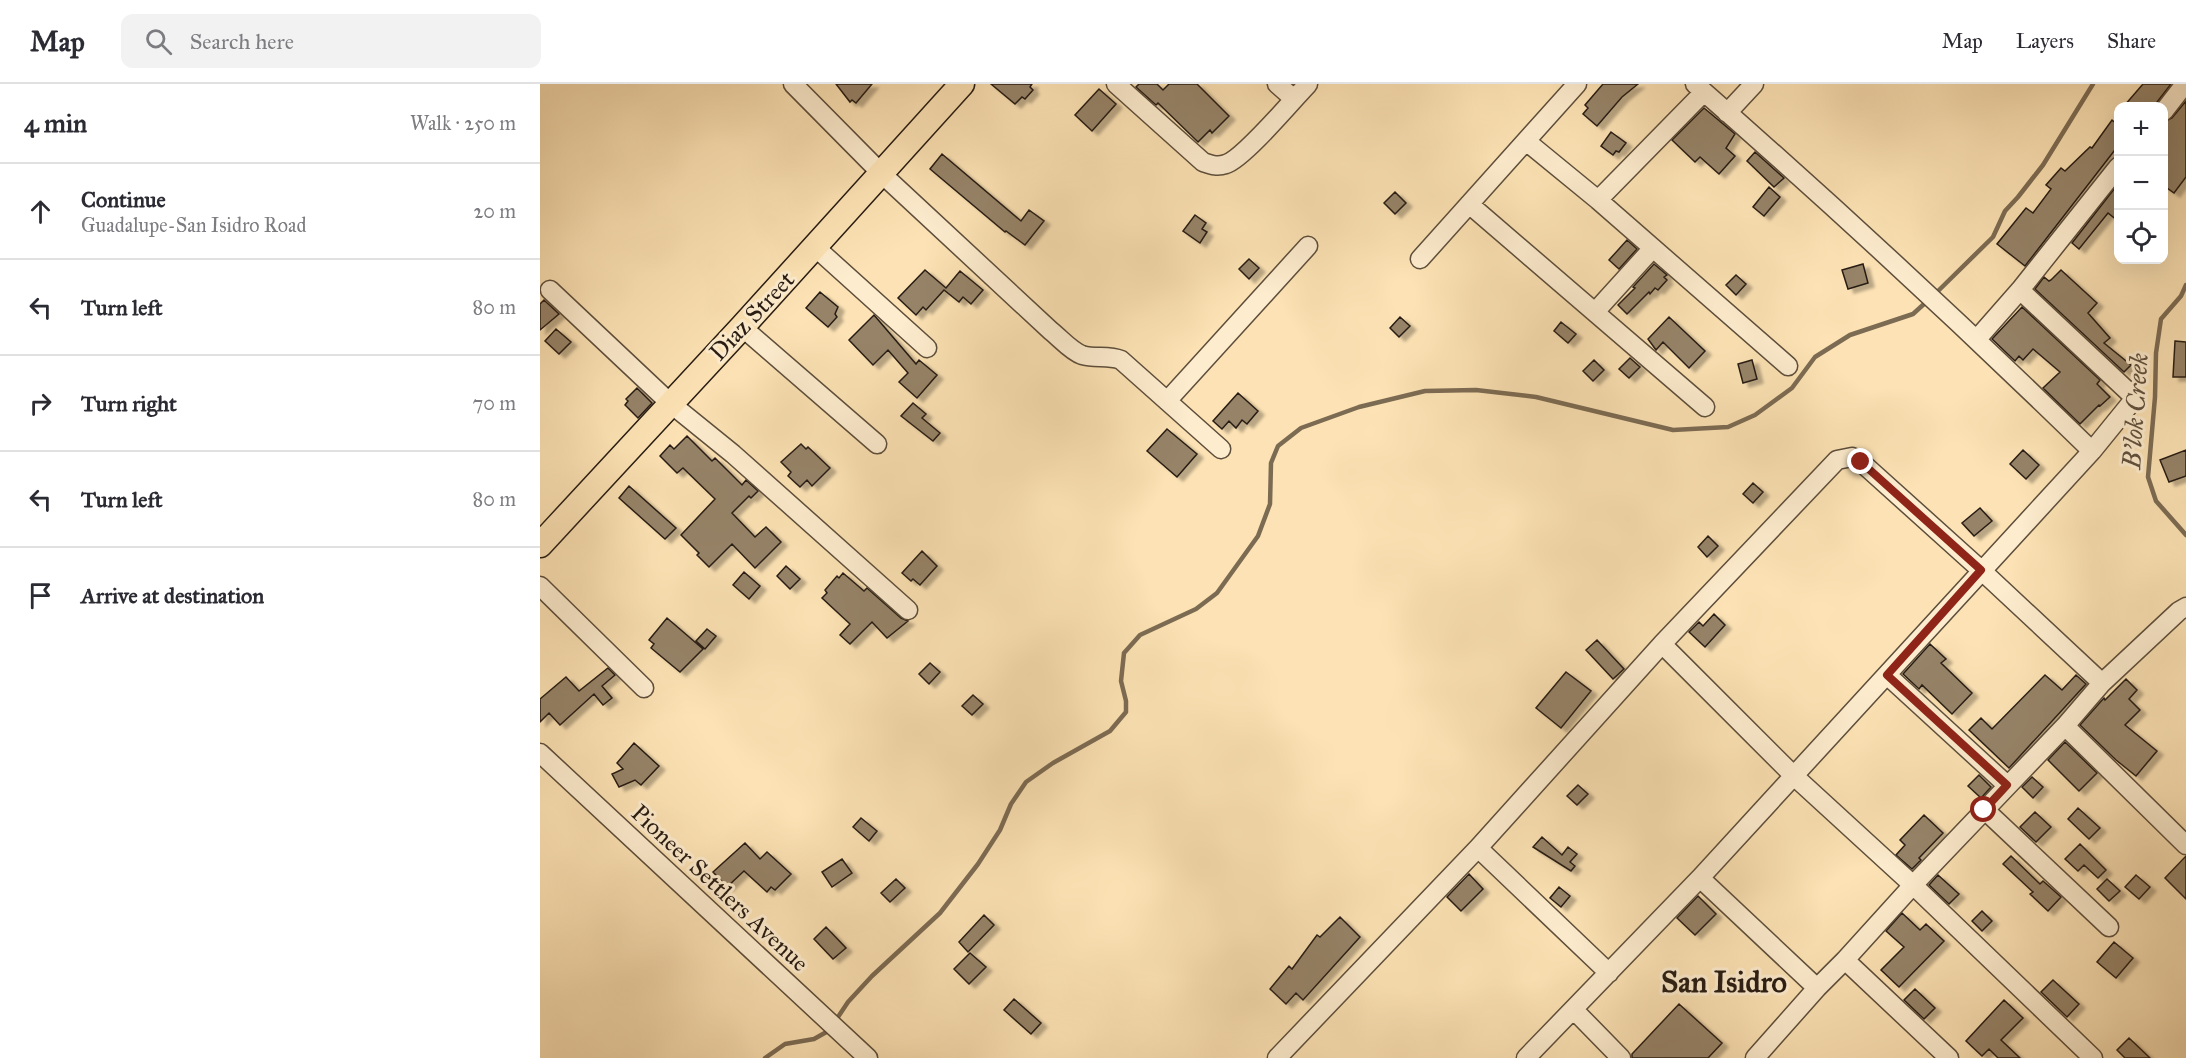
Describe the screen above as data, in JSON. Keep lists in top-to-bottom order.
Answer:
{
  "streets": {
    "main road": ["Diaz Street"],
    "street": ["Pioneer Settlers Avenue"]
  },
  "districts": ["San Isidro"],
  "water": ["B'lok Creek"],
  "page": {
    "header": "Map",
    "search": "Search here",
    "nav": ["Map", "Layers", "Share"],
    "heading": ["4 min", "Walk · 250 m"],
    "map_buttons": ["+", "−"],
    "list": [
      ["Continue", "Guadalupe-San Isidro Road", "20 m"],
      ["Turn left", "80 m"],
      ["Turn right", "70 m"],
      ["Turn left", "80 m"],
      "Arrive at destination"
    ]
  }
}
